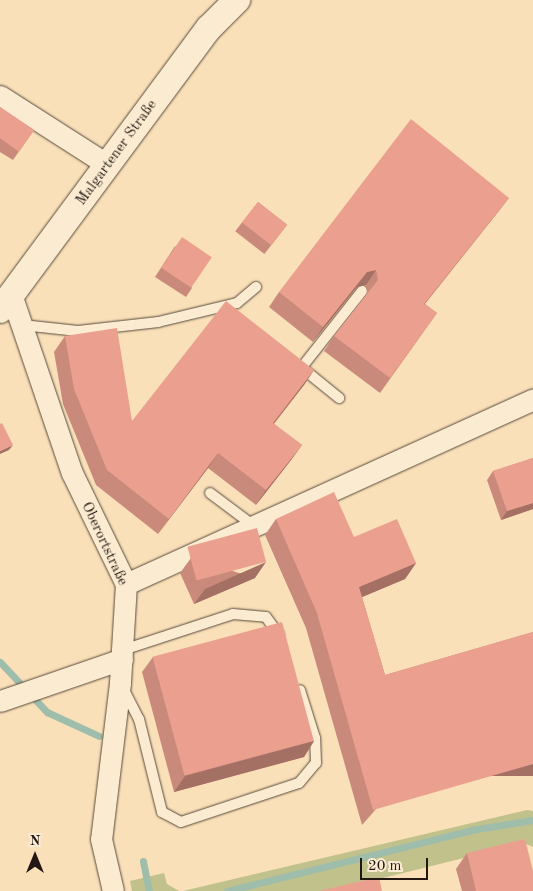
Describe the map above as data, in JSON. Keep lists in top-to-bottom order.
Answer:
{
  "streets": {
    "street": ["Malgartener Straße", "Oberortstraße"]
  },
  "crossings": [
    ["Malgartener Straße", "Oberortstraße"]
  ],
  "scale_bar": "20 m",
  "north": "top"
}
